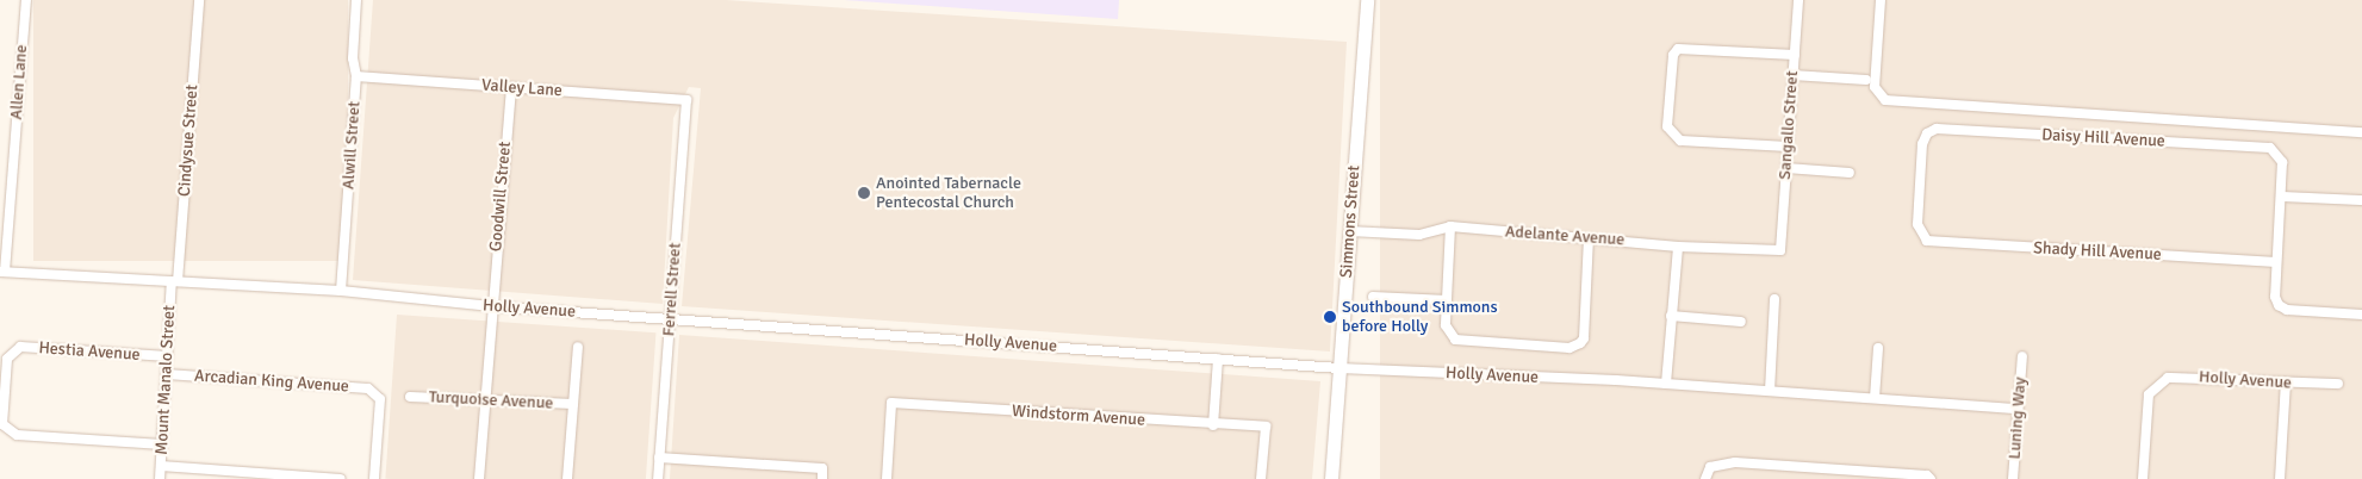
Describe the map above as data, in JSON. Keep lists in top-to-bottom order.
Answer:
{
  "streets": {
    "main road": ["Simmons Street"],
    "street": [
      "Allen Lane",
      "Valley Lane",
      "Sangallo Street",
      "Daisy Hill Avenue",
      "Cindysue Street",
      "Alwill Street",
      "Goodwill Street",
      "Adelante Avenue",
      "Shady Hill Avenue",
      "Ferrell Street",
      "Holly Avenue",
      "Hestia Avenue",
      "Mount Manalo Street",
      "Arcadian King Avenue",
      "Turquoise Avenue",
      "Windstorm Avenue",
      "Luning Way"
    ]
  },
  "crossings": [
    ["Allen Lane", "Holly Avenue"],
    ["Valley Lane", "Alwill Street"],
    ["Valley Lane", "Goodwill Street"],
    ["Valley Lane", "Ferrell Street"],
    ["Sangallo Street", "Adelante Avenue"],
    ["Daisy Hill Avenue", "Shady Hill Avenue"],
    ["Cindysue Street", "Holly Avenue"],
    ["Cindysue Street", "Mount Manalo Street"],
    ["Alwill Street", "Holly Avenue"],
    ["Goodwill Street", "Holly Avenue"],
    ["Goodwill Street", "Turquoise Avenue"],
    ["Simmons Street", "Adelante Avenue"],
    ["Simmons Street", "Holly Avenue"],
    ["Ferrell Street", "Holly Avenue"],
    ["Holly Avenue", "Mount Manalo Street"],
    ["Holly Avenue", "Luning Way"],
    ["Hestia Avenue", "Mount Manalo Street"],
    ["Mount Manalo Street", "Arcadian King Avenue"]
  ],
  "places": ["Anointed Tabernacle Pentecostal Church", "Southbound Simmons before Holly"]
}
